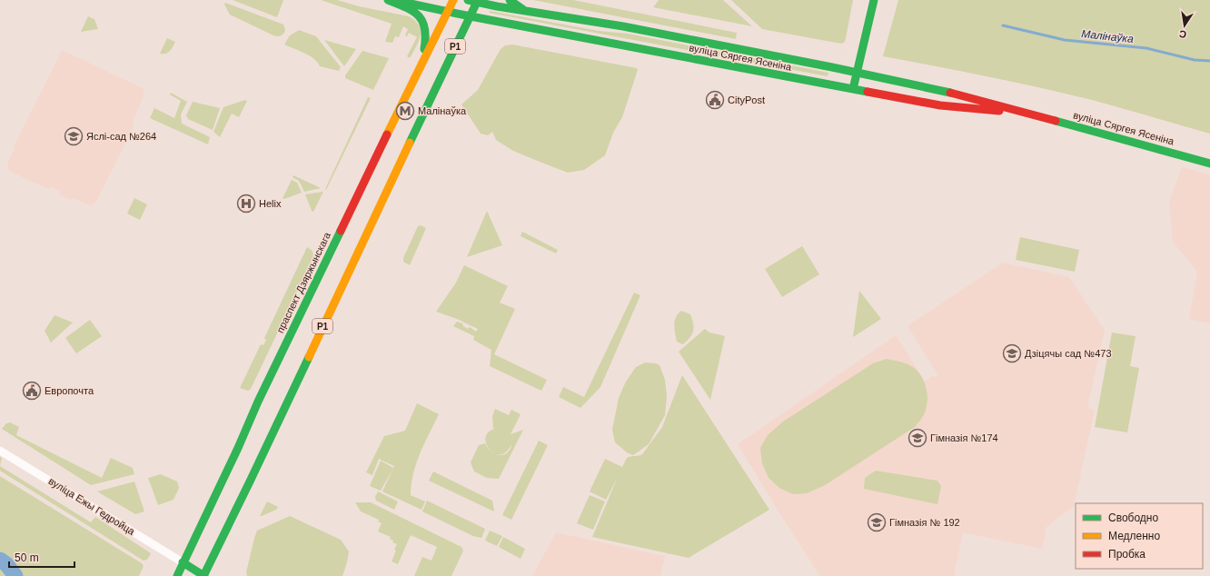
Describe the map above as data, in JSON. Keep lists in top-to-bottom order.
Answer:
{
  "streets": {
    "main road": ["Р1", "вуліца Сяргея Ясеніна", "праспект Дзяржынскага"],
    "street": ["вуліца Ежы Гедройца"]
  },
  "crossings": [
    ["Р1", "вуліца Сяргея Ясеніна"],
    ["вуліца Сяргея Ясеніна", "праспект Дзяржынскага"],
    ["праспект Дзяржынскага", "вуліца Ежы Гедройца"]
  ],
  "water": ["Малінаўка"],
  "places": {
    "public building": ["CityPost", "Европочта"],
    "metro station": ["Малінаўка"],
    "school or university": [
      "Яслі-сад №264",
      "Дзіцячы сад №473",
      "Гімназія №174",
      "Гімназія № 192"
    ],
    "hospital": ["Helix"]
  },
  "legend": ["Свободно", "Медленно", "Пробка"],
  "scale_bar": "50 m",
  "north": "bottom"
}
